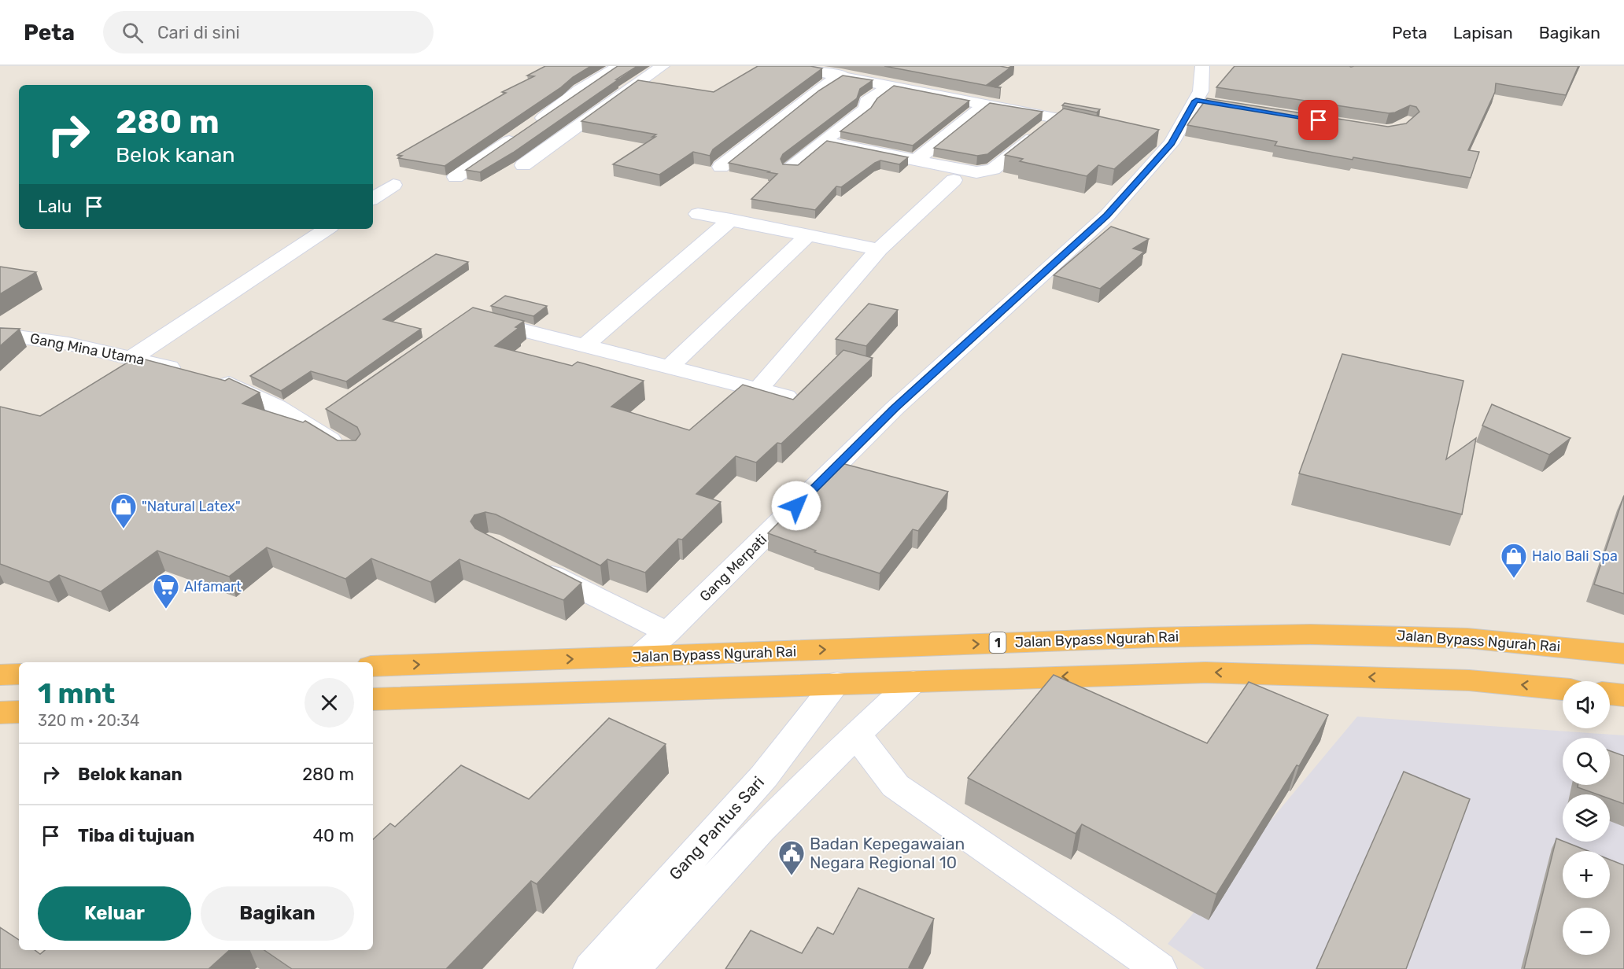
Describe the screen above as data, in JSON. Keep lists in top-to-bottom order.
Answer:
{
  "streets": {
    "highway": ["Jalan Bypass Ngurah Rai", "1"],
    "street": ["Gang Mina Utama", "Gang Merpati", "Gang Pantus Sari"]
  },
  "crossings": [
    ["Gang Merpati", "Jalan Bypass Ngurah Rai"]
  ],
  "places": {
    "shop": ["\"Natural Latex\"", "Halo Bali Spa"],
    "supermarket": ["Alfamart"],
    "public building": ["Badan Kepegawaian Negara Regional 10"]
  },
  "page": {
    "header": "Peta",
    "search": "Cari di sini",
    "nav": ["Peta", "Lapisan", "Bagikan"],
    "turn": ["280 m", "Belok kanan"],
    "then": "Lalu",
    "heading": ["1 mnt", "320 m · 20:34"],
    "map_buttons": ["+", "−"],
    "list": [
      {
        "name": "Belok kanan",
        "value": "280 m"
      },
      {
        "name": "Tiba di tujuan",
        "value": "40 m"
      }
    ],
    "buttons": ["Keluar", "Bagikan"]
  }
}
